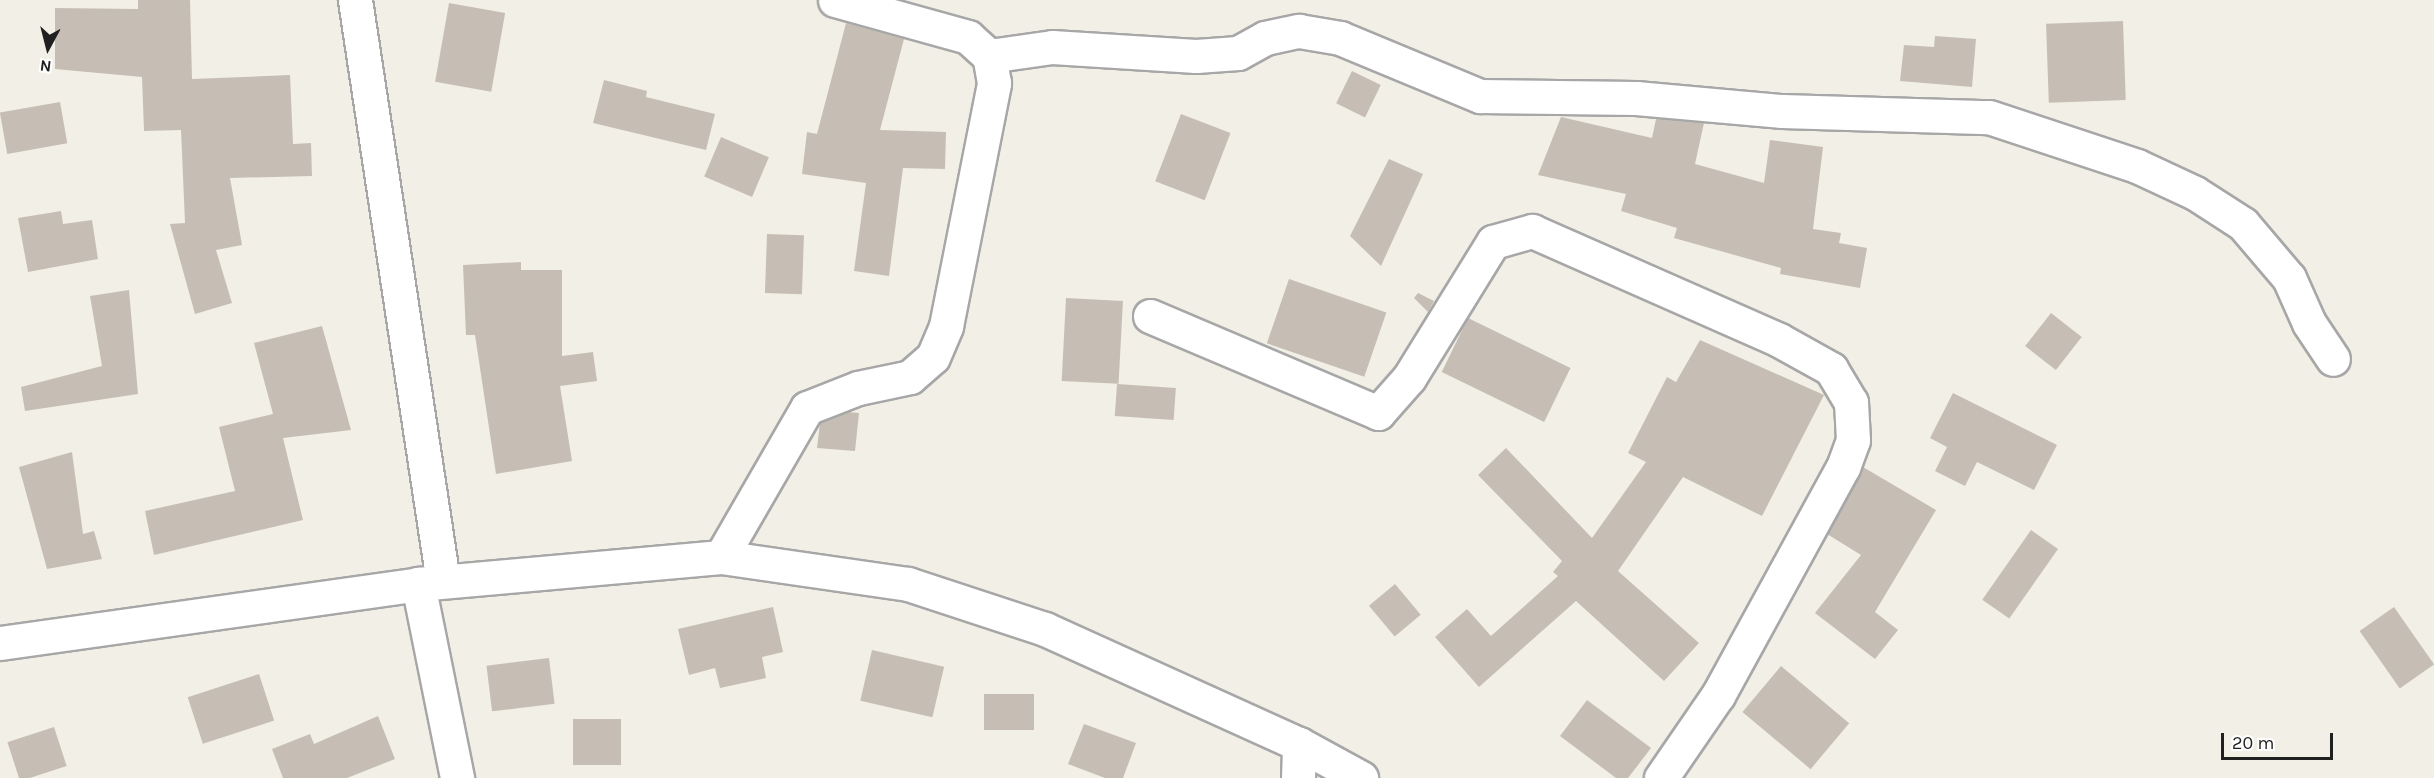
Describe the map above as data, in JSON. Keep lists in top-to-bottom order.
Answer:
{
  "scale_bar": "20 m",
  "north": "bottom"
}
